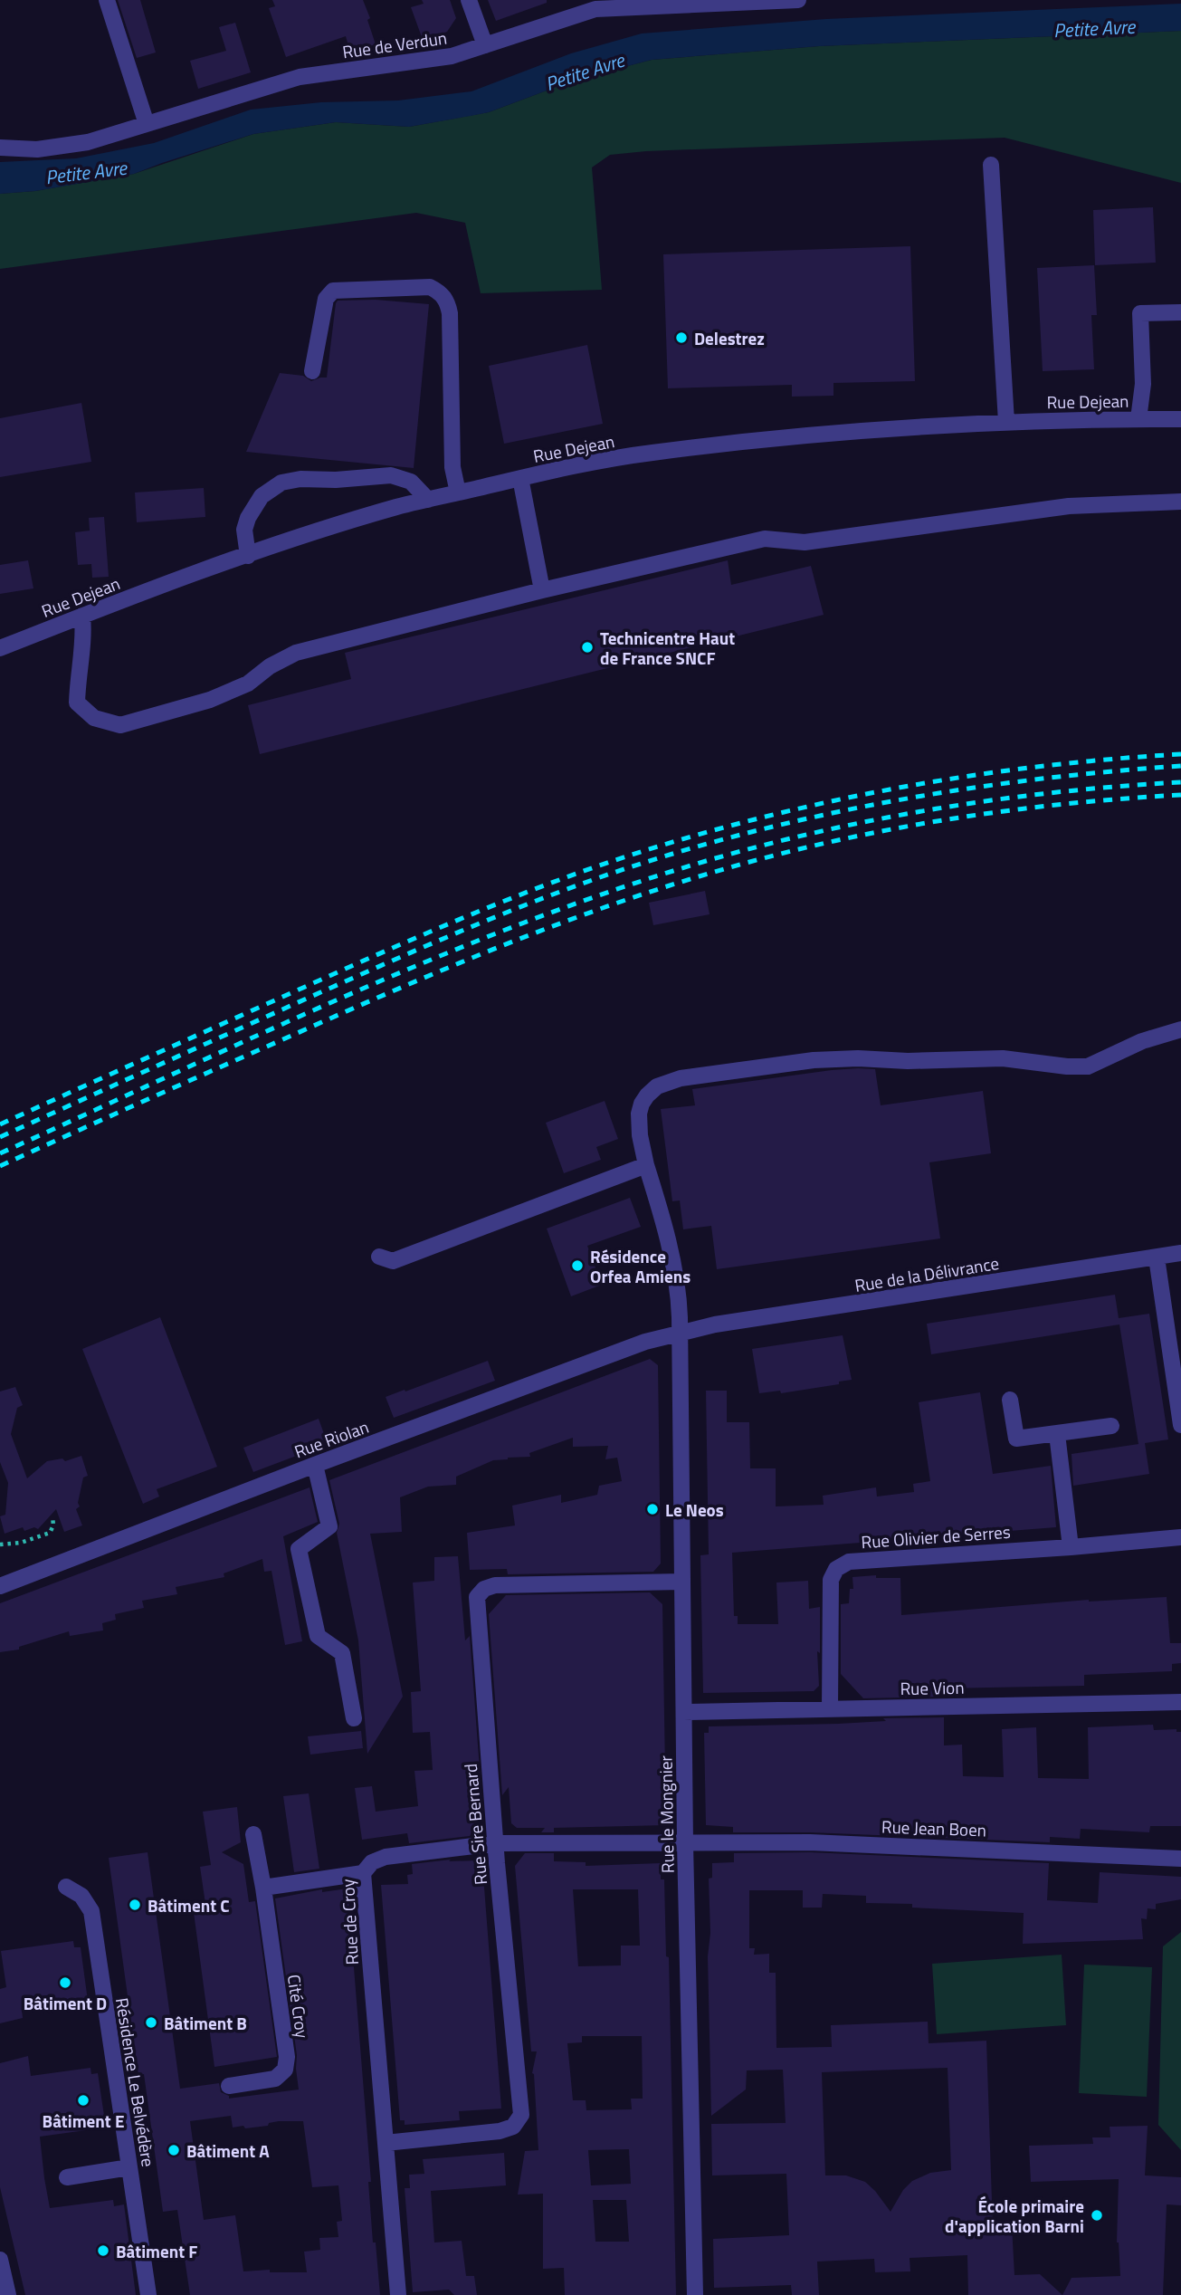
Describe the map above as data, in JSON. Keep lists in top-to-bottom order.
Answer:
{
  "streets": {
    "street": [
      "Rue de Verdun",
      "Rue Dejean",
      "Rue de la Délivrance",
      "Rue Riolan",
      "Rue Olivier de Serres",
      "Rue Vion",
      "Rue le Mongnier",
      "Rue Sire Bernard",
      "Rue Jean Boen",
      "Rue de Croy",
      "Cité Croy",
      "Résidence Le Belvédère"
    ]
  },
  "crossings": [
    ["Rue de la Délivrance", "Rue Riolan"],
    ["Rue de la Délivrance", "Rue le Mongnier"],
    ["Rue Riolan", "Rue le Mongnier"],
    ["Rue Olivier de Serres", "Rue Vion"],
    ["Rue Vion", "Rue le Mongnier"],
    ["Rue le Mongnier", "Rue Sire Bernard"],
    ["Rue le Mongnier", "Rue Jean Boen"],
    ["Rue le Mongnier", "Rue de Croy"],
    ["Rue Sire Bernard", "Rue de Croy"],
    ["Rue Jean Boen", "Rue de Croy"]
  ],
  "water": ["Petite Avre"],
  "places": [
    "Delestrez",
    "Technicentre Haut de France SNCF",
    "Résidence Orfea Amiens",
    "Le Neos",
    "Bâtiment C",
    "Bâtiment D",
    "Bâtiment B",
    "Bâtiment E",
    "Bâtiment A",
    "École primaire d'application Barni",
    "Bâtiment F"
  ]
}
